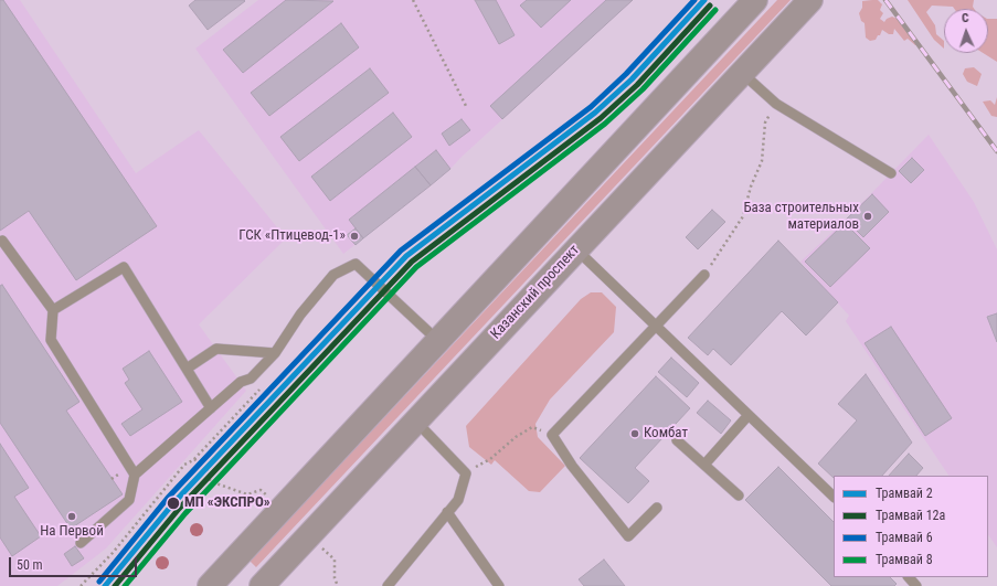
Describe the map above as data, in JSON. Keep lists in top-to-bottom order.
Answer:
{
  "streets": {
    "main road": ["Казанский проспект"]
  },
  "places": [
    "База строительных материалов",
    "ГСК «Птицевод-1»",
    "Комбат",
    "МП «ЭКСПРО»",
    "На Первой"
  ],
  "lines": [
    "tram line 2",
    "tram line 6",
    "tram line 12а",
    "tram line 8"
  ],
  "legend": [
    "Трамвай 2",
    "Трамвай 12а",
    "Трамвай 6",
    "Трамвай 8"
  ],
  "scale_bar": "50 m",
  "north": "top"
}
